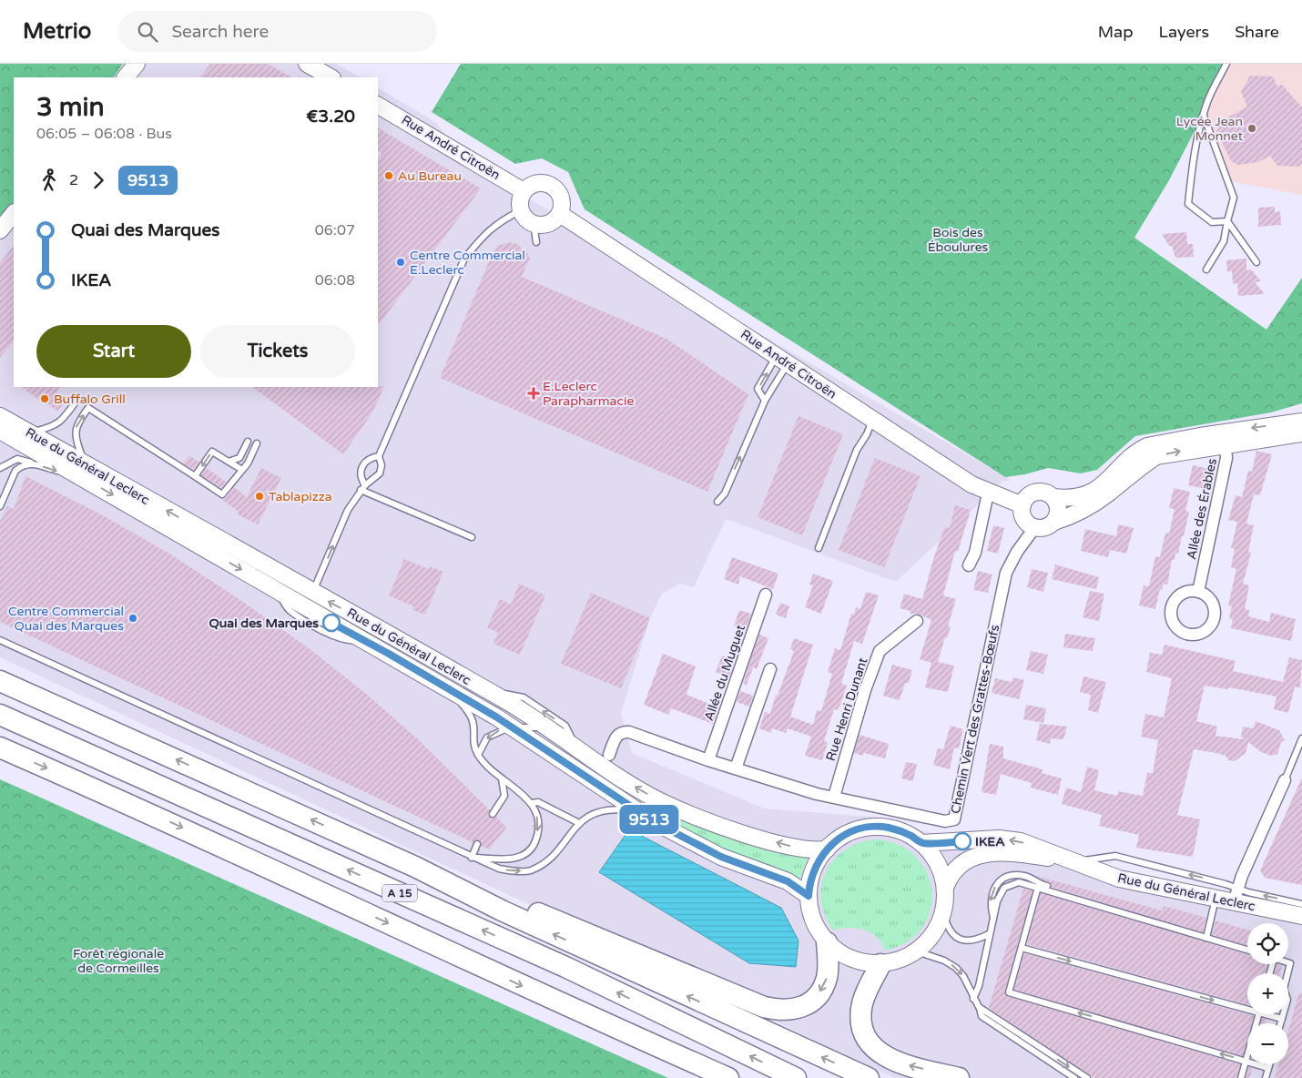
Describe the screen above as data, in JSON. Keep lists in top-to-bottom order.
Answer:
{
  "streets": {
    "highway": ["A 15"],
    "main road": ["Rue André Citroën", "Rue du Général Leclerc"],
    "street": [
      "Allée des Érables",
      "Allée du Muguet",
      "Rue Henri Dunant",
      "Chemin Vert des Grattes-Bœufs"
    ]
  },
  "crossings": [
    ["Rue André Citroën", "Chemin Vert des Grattes-Bœufs"],
    ["Allée du Muguet", "Chemin Vert des Grattes-Bœufs"],
    ["Rue Henri Dunant", "Chemin Vert des Grattes-Bœufs"]
  ],
  "parks": ["Bois des Éboulures", "Forêt régionale de Cormeilles"],
  "places": {
    "other": [
      "Lycée Jean Monnet",
      "Au Bureau",
      "Centre Commercial E.Leclerc",
      "Buffalo Grill",
      "Tablapizza",
      "Centre Commercial Quai des Marques",
      "Quai des Marques",
      "IKEA"
    ],
    "health": ["E.Leclerc Parapharmacie"]
  },
  "lines": ["bus line 9513"],
  "page": {
    "header": "Metrio",
    "search": "Search here",
    "nav": ["Map", "Layers", "Share"],
    "on_map": "9513",
    "heading": ["3 min", "06:05 – 06:08 · Bus", "€3.20"],
    "legs": ["2", "9513"],
    "list": [
      {
        "name": "Quai des Marques",
        "value": "06:07"
      },
      {
        "name": "IKEA",
        "value": "06:08"
      }
    ],
    "buttons": ["Start", "Tickets"],
    "map_buttons": ["+", "−"]
  }
}
